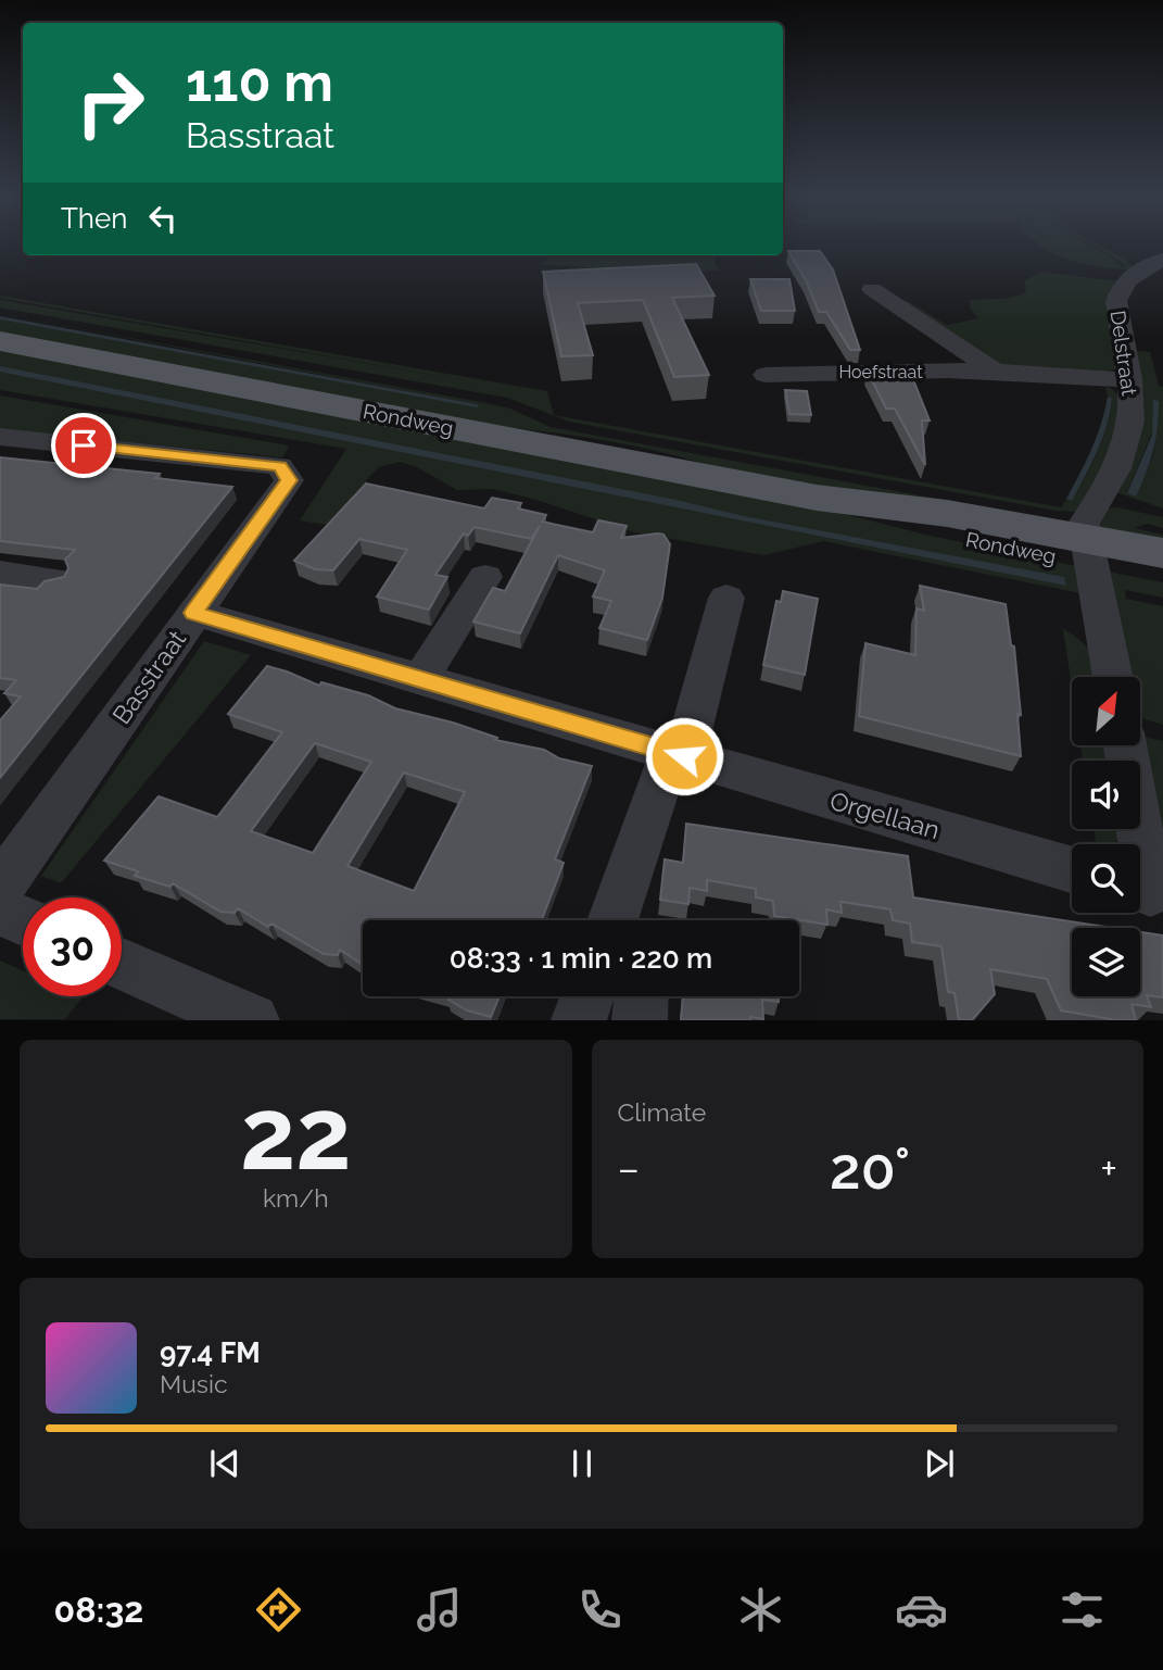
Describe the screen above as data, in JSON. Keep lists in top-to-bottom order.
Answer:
{
  "streets": {
    "main road": ["Rondweg"],
    "street": [
      "Delstraat",
      "Hoefstraat",
      "Basstraat",
      "Orgellaan"
    ]
  },
  "crossings": [
    ["Delstraat", "Hoefstraat"],
    ["Delstraat", "Rondweg"],
    ["Basstraat", "Orgellaan"]
  ],
  "north": "top right",
  "page": {
    "turn": ["110 m", "Basstraat"],
    "then": "Then",
    "limit": "30",
    "trip": "08:33 · 1 min · 220 m",
    "tile": [
      ["22", "km/h"],
      "Climate"
    ],
    "heat": ["−", "20°", "+"],
    "song": ["97.4 FM", "Music"],
    "tabs": "08:32"
  }
}
